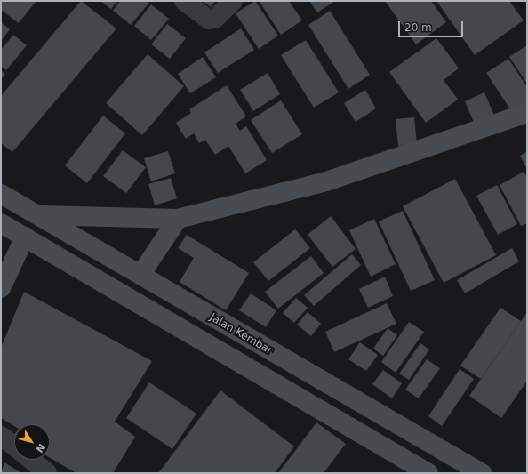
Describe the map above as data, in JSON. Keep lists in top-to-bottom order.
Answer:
{
  "streets": {
    "main road": ["Jalan Kembar"]
  },
  "scale_bar": "20 m",
  "north": "bottom right"
}
